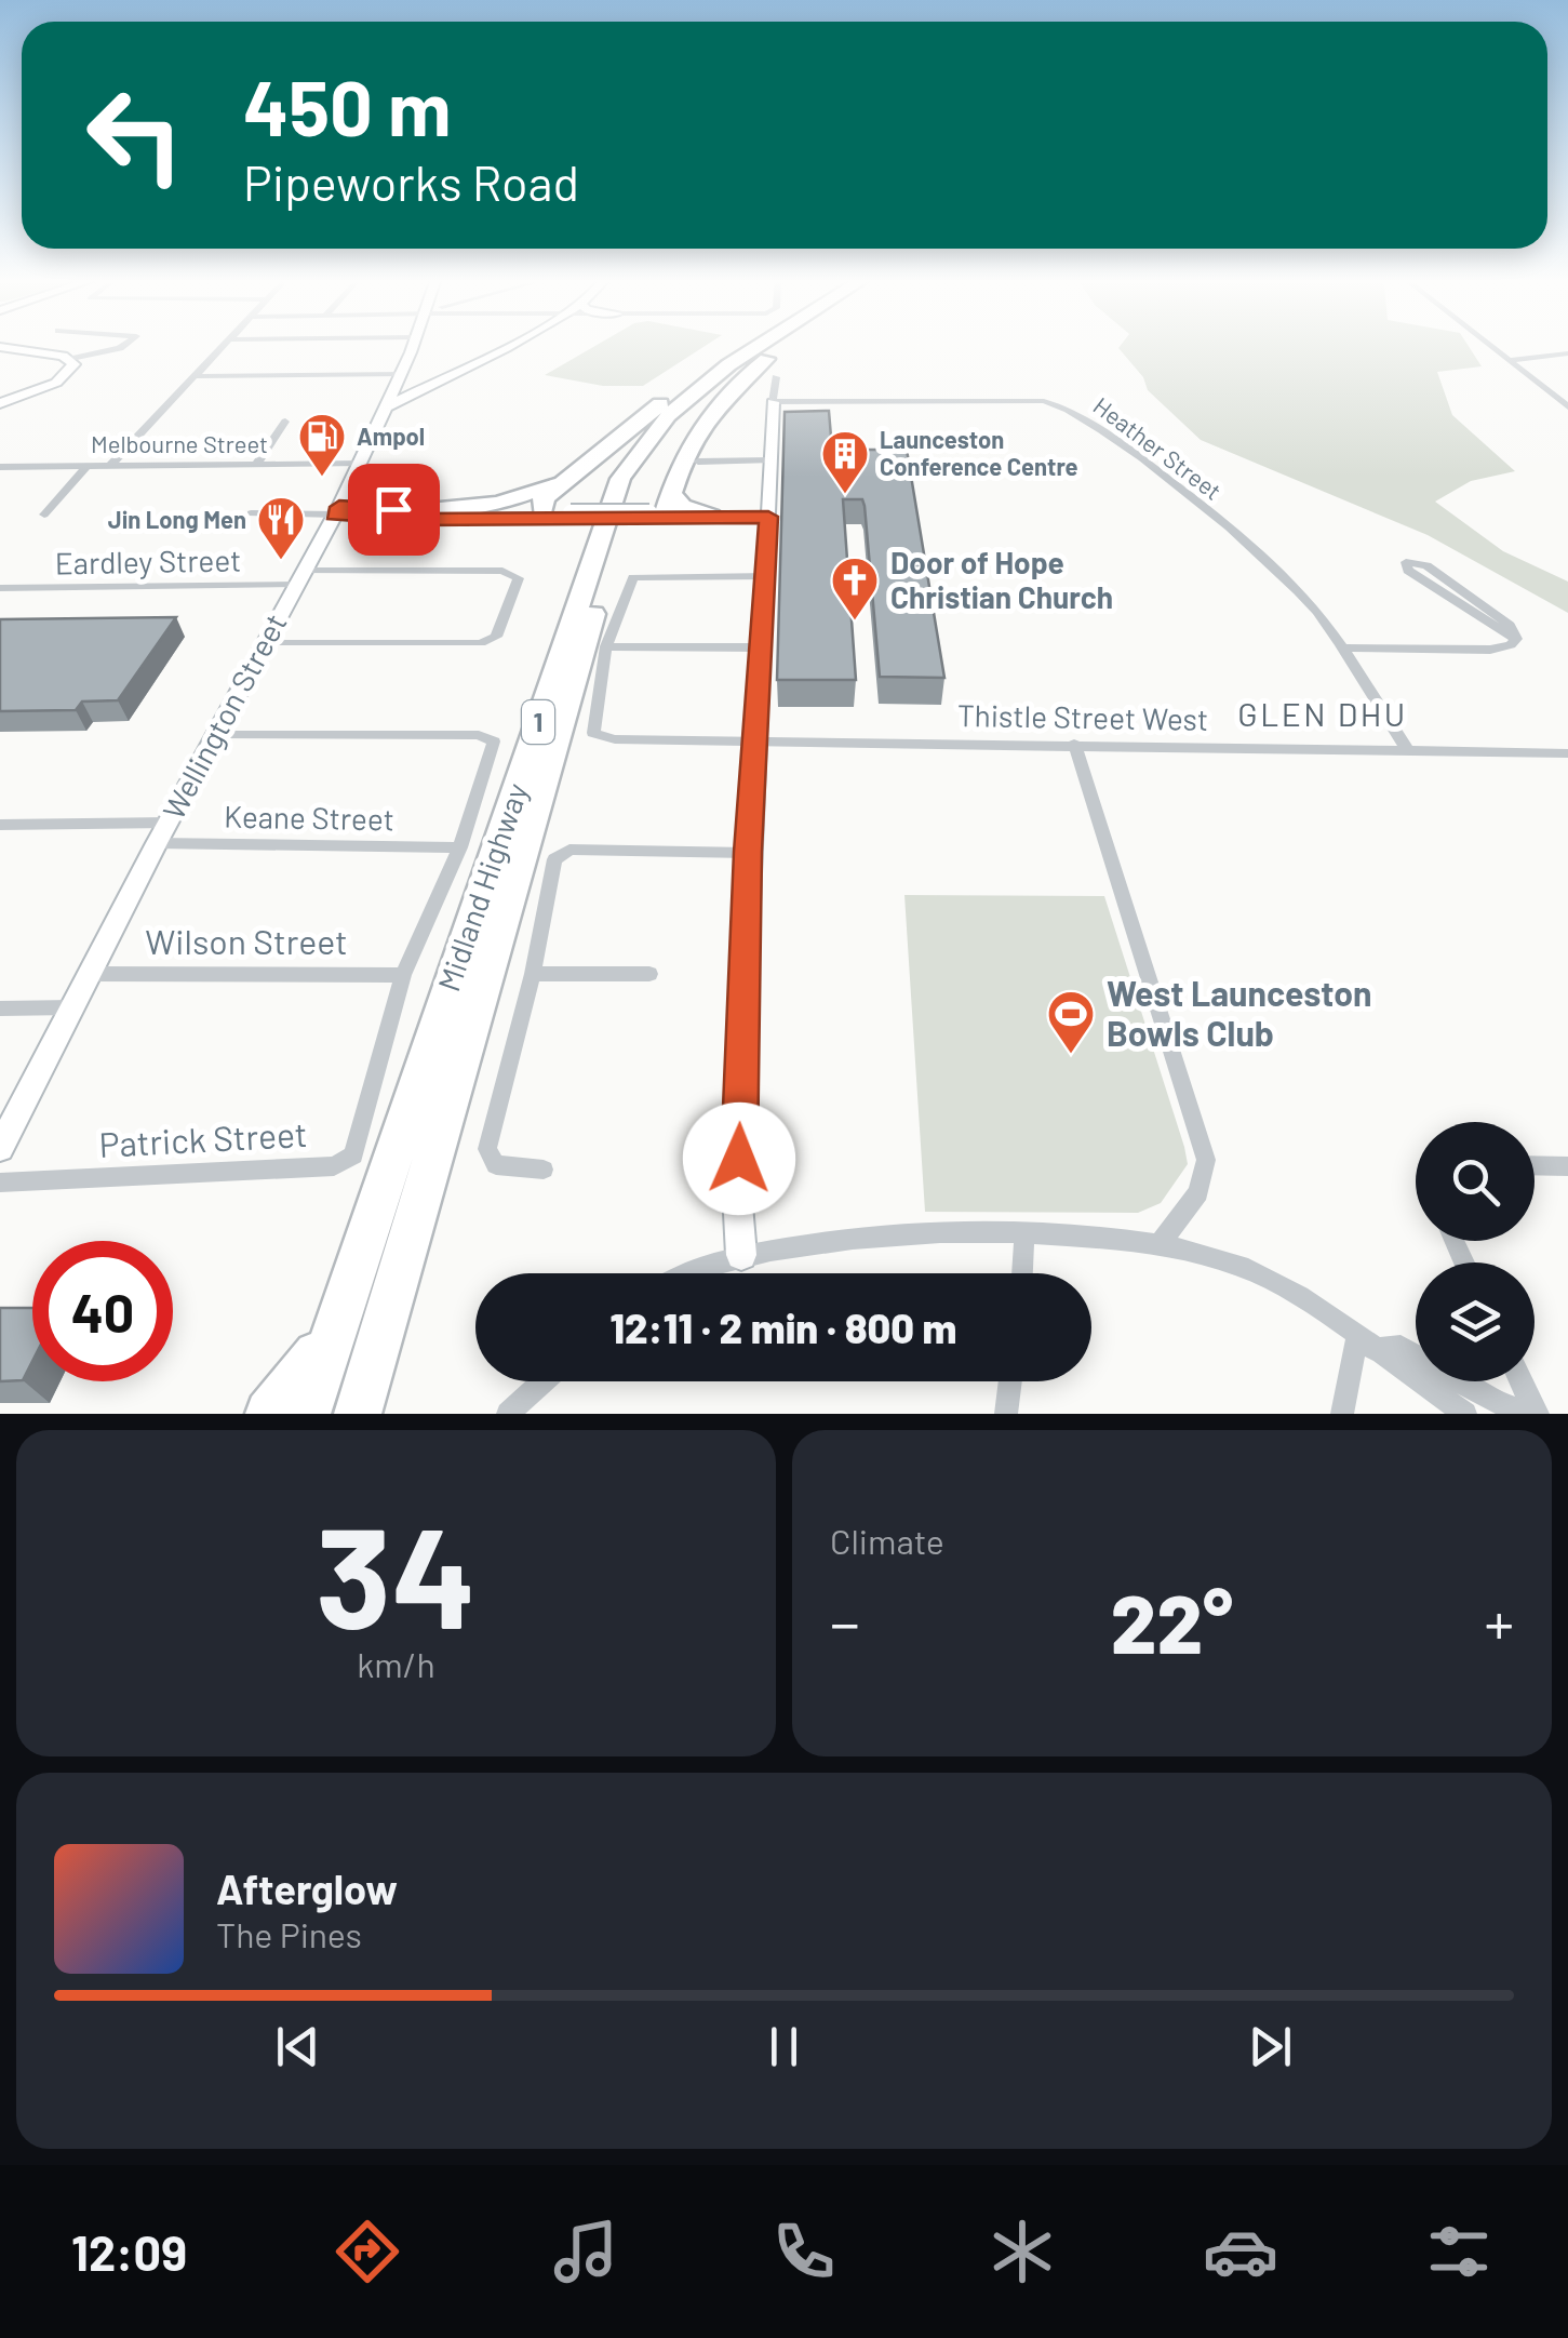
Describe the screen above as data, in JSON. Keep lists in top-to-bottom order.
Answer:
{
  "streets": {
    "highway": ["1", "Midland Highway"],
    "main road": ["Wellington Street"],
    "street": [
      "Melbourne Street",
      "Heather Street",
      "Eardley Street",
      "Thistle Street West",
      "Keane Street",
      "Wilson Street",
      "Patrick Street"
    ]
  },
  "crossings": [
    ["Melbourne Street", "Wellington Street"],
    ["Heather Street", "Thistle Street West"],
    ["Eardley Street", "Wellington Street"],
    ["Wellington Street", "Keane Street"],
    ["Wellington Street", "Wilson Street"],
    ["Wellington Street", "Patrick Street"],
    ["Keane Street", "Patrick Street"],
    ["Wilson Street", "Patrick Street"]
  ],
  "districts": ["GLEN DHU"],
  "places": {
    "fuel station": ["Ampol"],
    "building": ["Launceston Conference Centre"],
    "restaurant": ["Jin Long Men"],
    "church": ["Door of Hope Christian Church"],
    "sports": ["West Launceston Bowls Club"]
  },
  "page": {
    "turn": ["450 m", "Pipeworks Road"],
    "limit": "40",
    "trip": "12:11 · 2 min · 800 m",
    "tile": [
      ["34", "km/h"],
      "Climate"
    ],
    "heat": ["−", "22°", "+"],
    "song": ["Afterglow", "The Pines"],
    "tabs": "12:09"
  }
}
